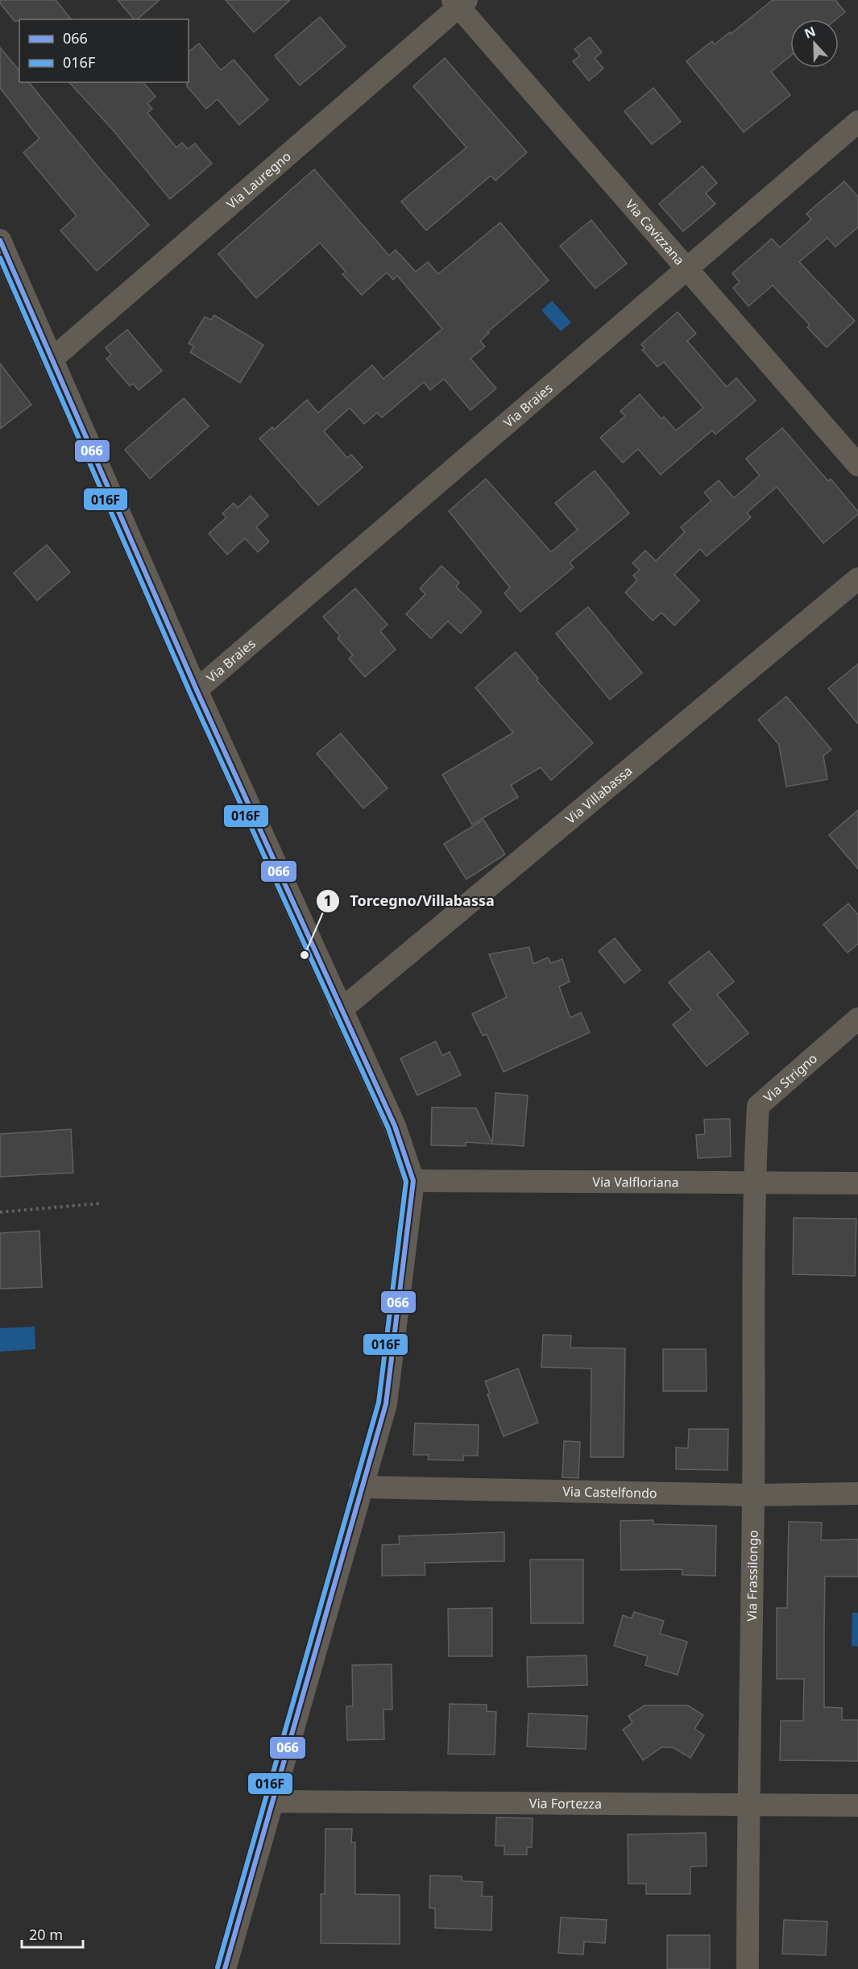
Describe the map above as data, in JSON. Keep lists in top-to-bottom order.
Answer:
{
  "streets": {
    "street": [
      "Via Lauregno",
      "Via Cavizzana",
      "Via Braies",
      "Via Villabassa",
      "Via Strigno",
      "Via Valfloriana",
      "Via Castelfondo",
      "Via Frassilongo",
      "Via Fortezza"
    ]
  },
  "crossings": [
    ["Via Lauregno", "Via Cavizzana"],
    ["Via Cavizzana", "Via Braies"],
    ["Via Strigno", "Via Valfloriana"],
    ["Via Strigno", "Via Frassilongo"],
    ["Via Valfloriana", "Via Frassilongo"],
    ["Via Castelfondo", "Via Frassilongo"],
    ["Via Frassilongo", "Via Fortezza"]
  ],
  "places": ["Torcegno/Villabassa"],
  "lines": ["transit line 066", "transit line 016F"],
  "legend": ["066", "016F"],
  "scale_bar": "20 m",
  "north": "top"
}
